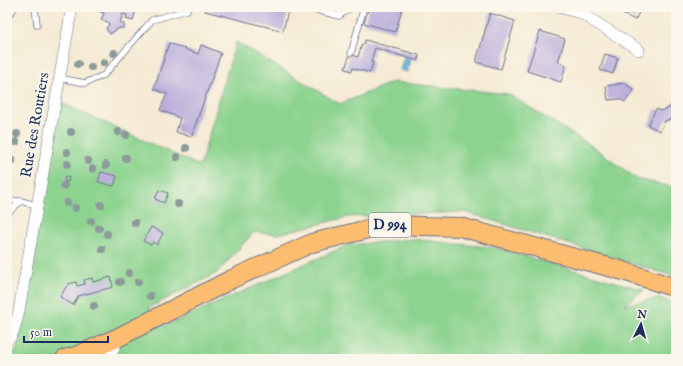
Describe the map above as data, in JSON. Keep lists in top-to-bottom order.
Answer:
{
  "streets": {
    "main road": ["D 994"],
    "street": ["Rue des Routiers"]
  },
  "scale_bar": "50 m",
  "north": "top"
}
